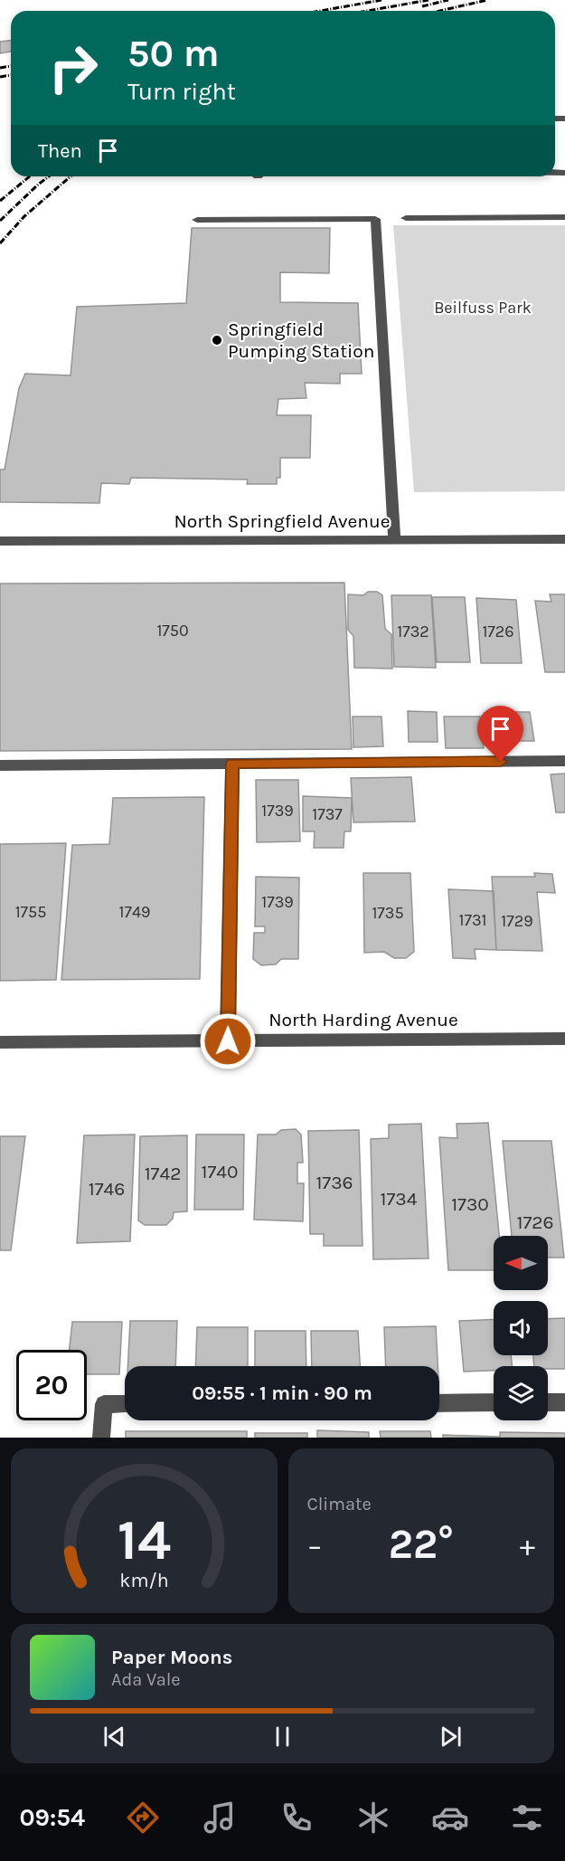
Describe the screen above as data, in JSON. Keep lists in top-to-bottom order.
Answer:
{
  "streets": {
    "street": ["North Springfield Avenue", "North Harding Avenue"]
  },
  "parks": ["Beilfuss Park"],
  "places": ["Springfield Pumping Station"],
  "house_numbers": [
    "1750",
    "1732",
    "1726",
    "1739",
    "1737",
    "1739",
    "1755",
    "1749",
    "1735",
    "1731",
    "1729",
    "1740",
    "1742",
    "1736",
    "1746",
    "1734",
    "1730",
    "1726"
  ],
  "north": "left",
  "page": {
    "turn": ["50 m", "Turn right"],
    "then": "Then",
    "limit": "20",
    "trip": "09:55 · 1 min · 90 m",
    "tile": "Climate",
    "heat": ["−", "22°", "+"],
    "song": ["Paper Moons", "Ada Vale"],
    "tabs": "09:54",
    "gauge": ["14", "km/h"]
  }
}
